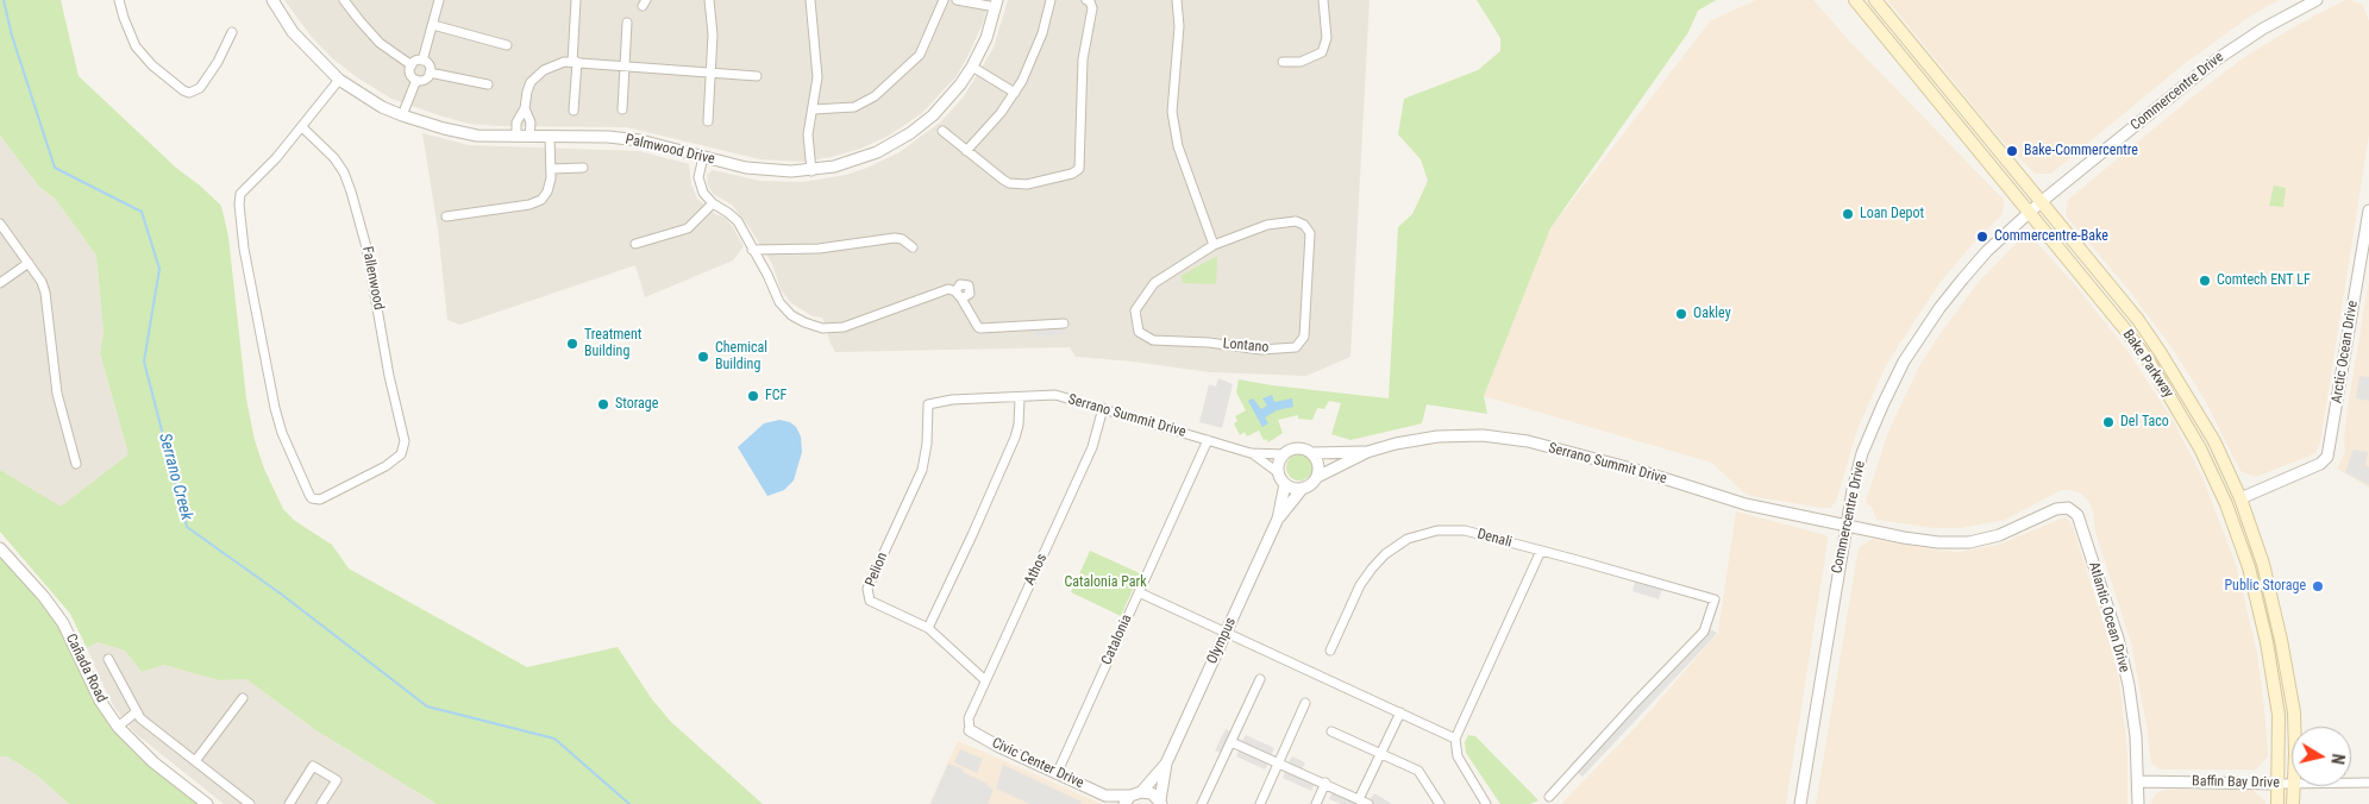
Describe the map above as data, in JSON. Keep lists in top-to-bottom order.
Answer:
{
  "streets": {
    "main road": ["Bake Parkway"],
    "street": [
      "Commercentre Drive",
      "Palmwood Drive",
      "Fallenwood",
      "Lontano",
      "Arctic Ocean Drive",
      "Serrano Summit Drive",
      "Denali",
      "Pelion",
      "Athos",
      "Atlantic Ocean Drive",
      "Catalonia",
      "Olympus",
      "Cañada Road",
      "Civic Center Drive",
      "Baffin Bay Drive"
    ]
  },
  "crossings": [
    ["Commercentre Drive", "Bake Parkway"],
    ["Commercentre Drive", "Serrano Summit Drive"],
    ["Arctic Ocean Drive", "Bake Parkway"],
    ["Bake Parkway", "Baffin Bay Drive"],
    ["Serrano Summit Drive", "Pelion"],
    ["Serrano Summit Drive", "Athos"],
    ["Serrano Summit Drive", "Atlantic Ocean Drive"],
    ["Serrano Summit Drive", "Catalonia"],
    ["Serrano Summit Drive", "Olympus"],
    ["Pelion", "Athos"],
    ["Athos", "Civic Center Drive"],
    ["Atlantic Ocean Drive", "Baffin Bay Drive"],
    ["Catalonia", "Civic Center Drive"],
    ["Olympus", "Civic Center Drive"]
  ],
  "water": ["Serrano Creek"],
  "parks": ["Catalonia Park"],
  "places": [
    "Bake-Commercentre",
    "Loan Depot",
    "Commercentre-Bake",
    "Comtech ENT LF",
    "Oakley",
    "Treatment Building",
    "Chemical Building",
    "FCF",
    "Storage",
    "Del Taco",
    "Public Storage"
  ],
  "north": "right"
}
